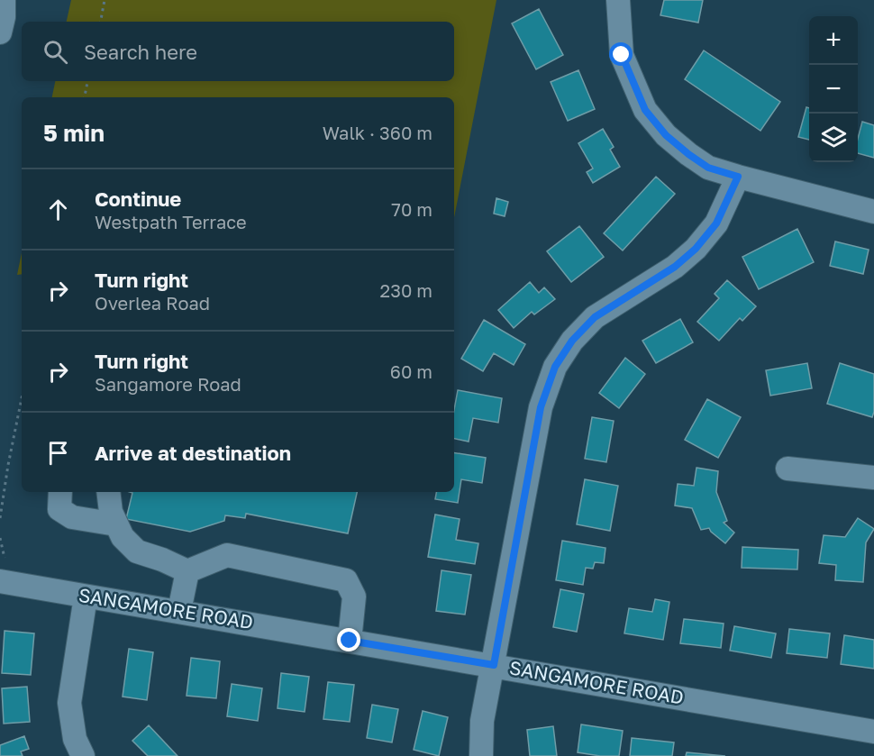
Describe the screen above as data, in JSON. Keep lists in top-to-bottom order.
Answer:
{
  "streets": {
    "street": ["SANGAMORE ROAD"]
  },
  "page": {
    "map_buttons": ["+", "−"],
    "search": "Search here",
    "heading": ["5 min", "Walk · 360 m"],
    "list": [
      ["Continue", "Westpath Terrace", "70 m"],
      ["Turn right", "Overlea Road", "230 m"],
      ["Turn right", "Sangamore Road", "60 m"],
      "Arrive at destination"
    ]
  }
}
